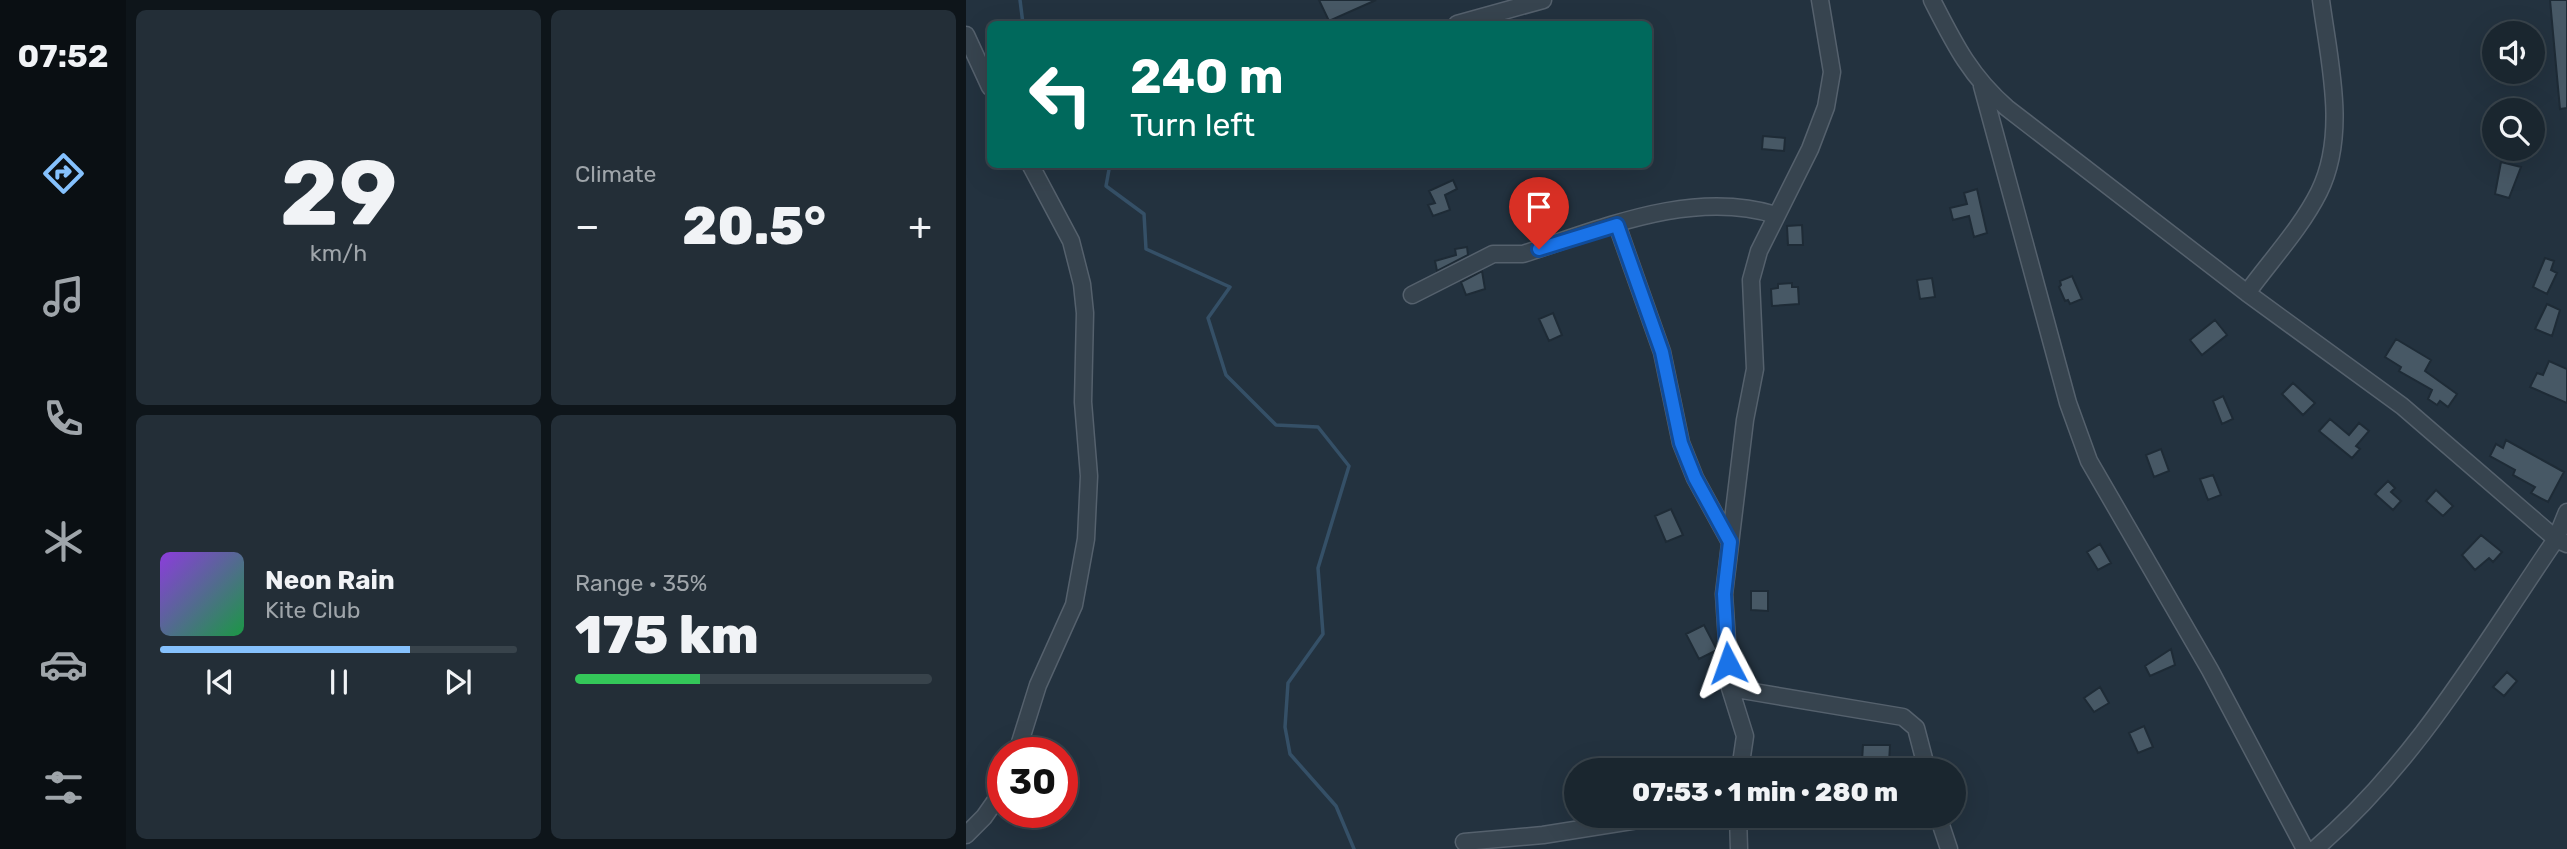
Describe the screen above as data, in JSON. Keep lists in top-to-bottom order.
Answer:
{
  "page": {
    "tabs": "07:52",
    "tile": [
      ["29", "km/h"],
      "Climate",
      ["Range · 35%", "175 km"]
    ],
    "turn": ["240 m", "Turn left"],
    "heat": ["−", "20.5°", "+"],
    "song": ["Neon Rain", "Kite Club"],
    "limit": "30",
    "trip": "07:53 · 1 min · 280 m"
  }
}
